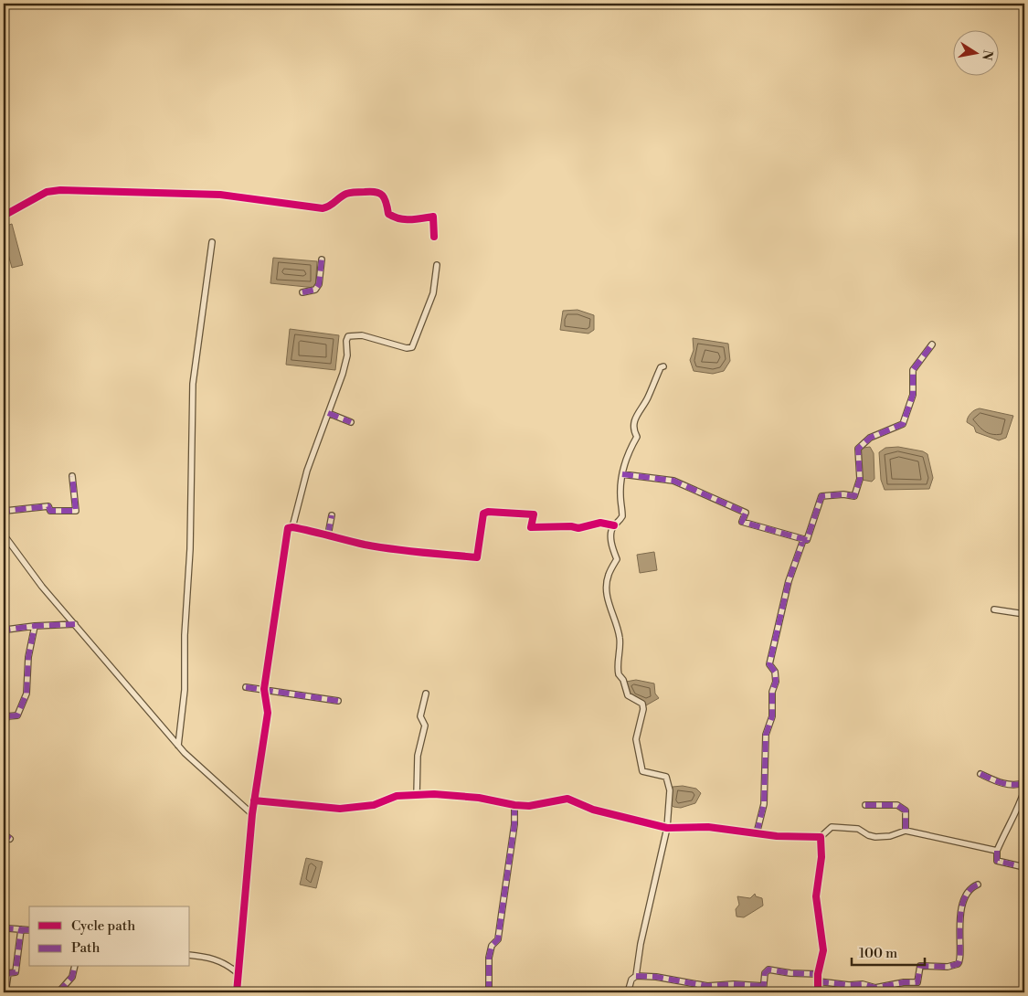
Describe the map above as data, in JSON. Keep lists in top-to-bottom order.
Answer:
{
  "legend": ["Cycle path", "Path"],
  "scale_bar": "100 m",
  "north": "right"
}
